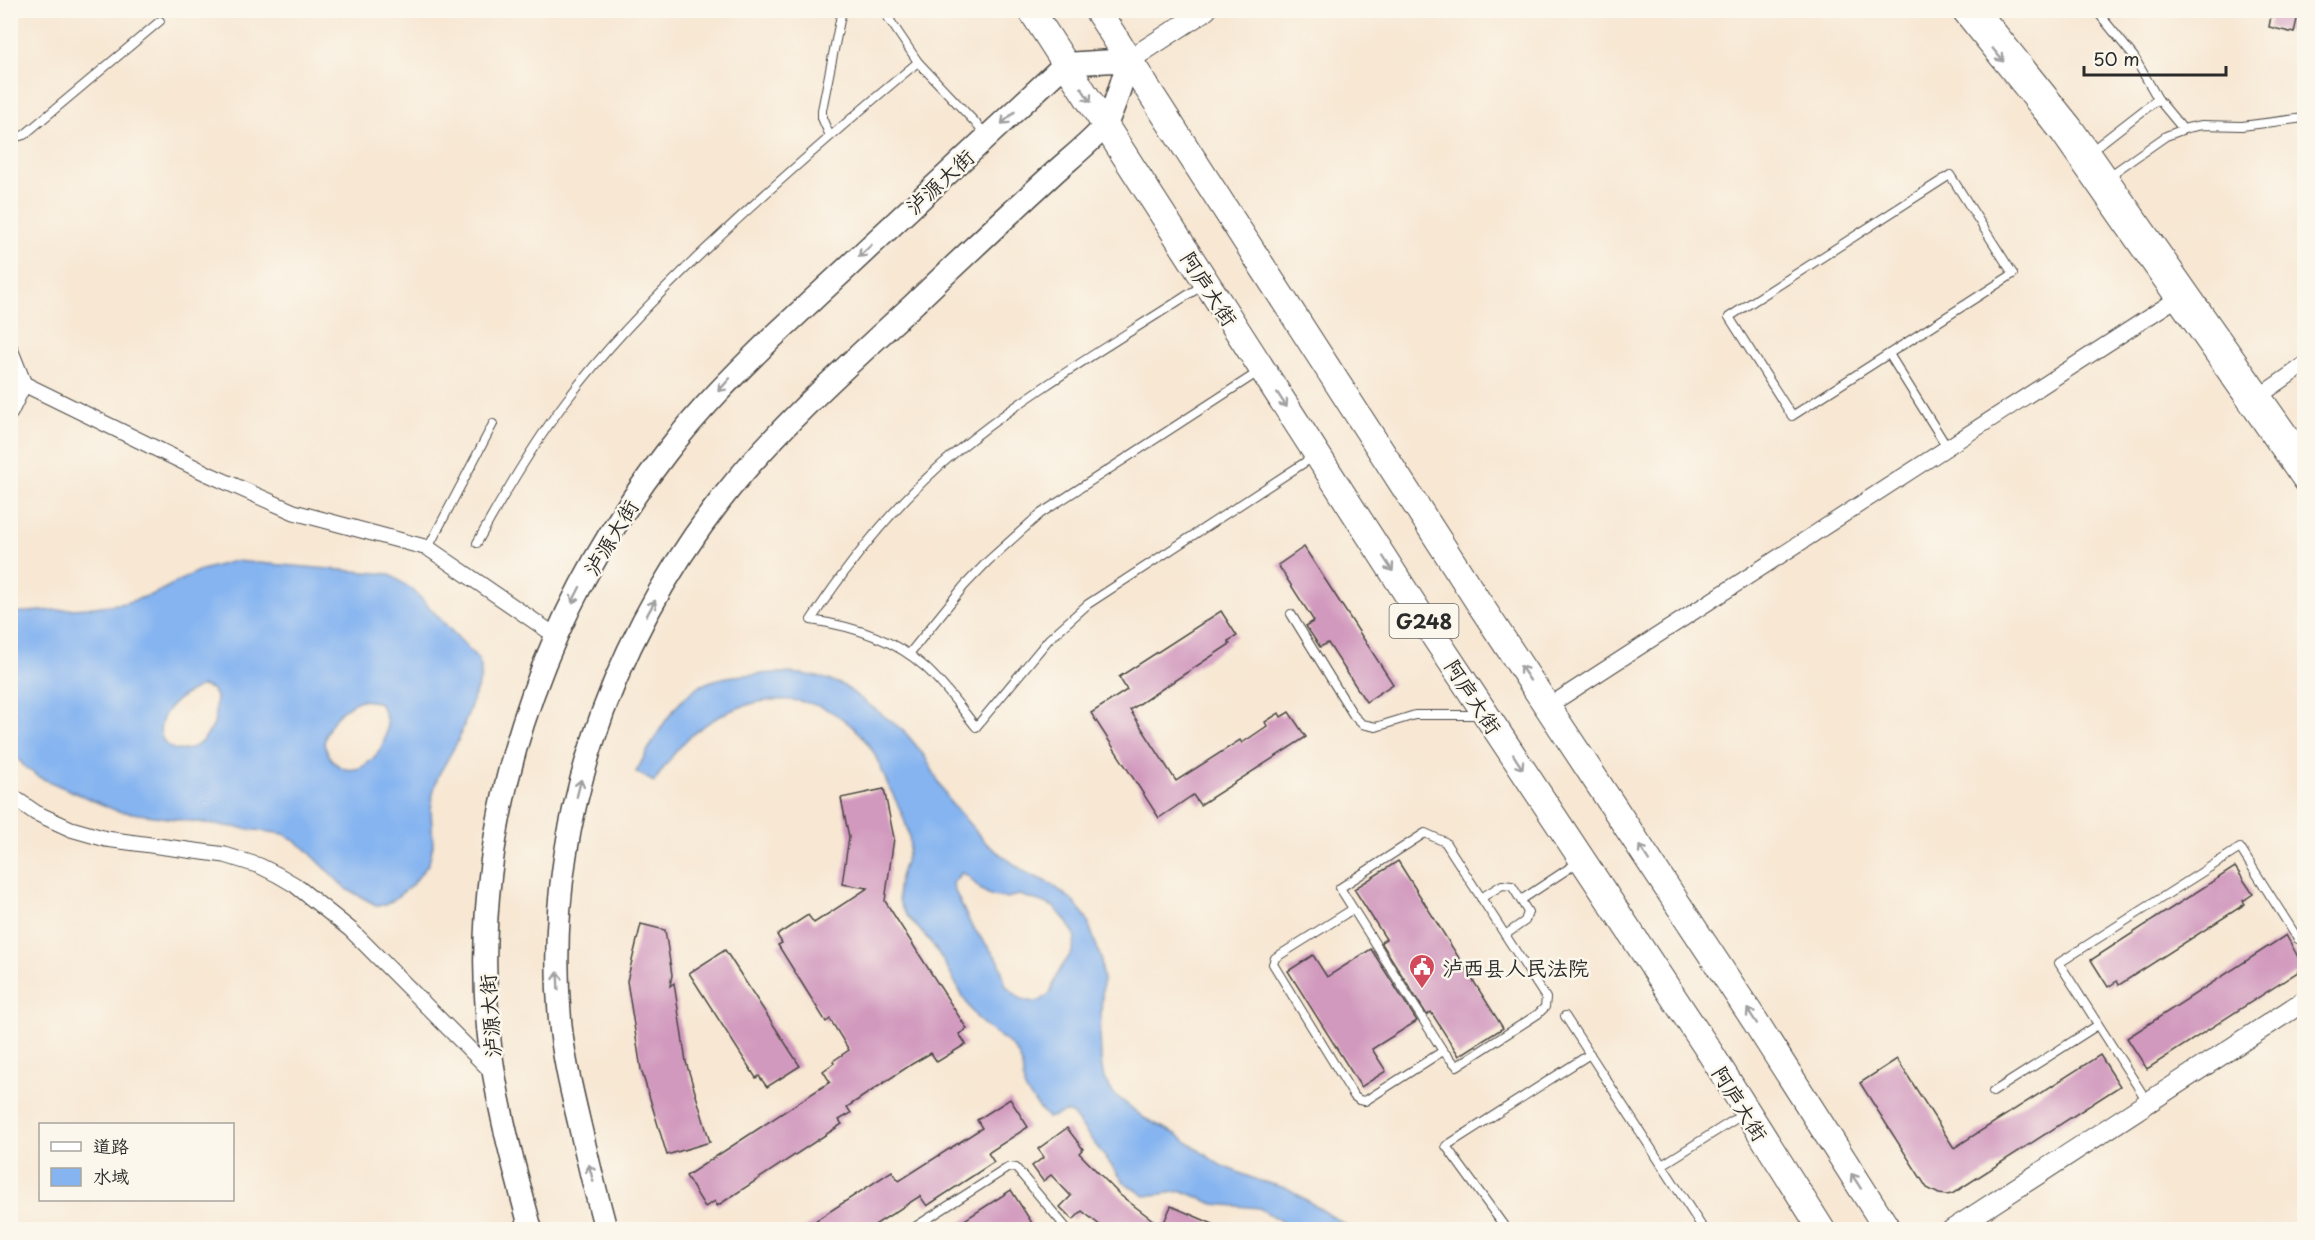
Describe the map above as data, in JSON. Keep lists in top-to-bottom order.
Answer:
{
  "streets": {
    "highway": ["阿庐大街", "G248"],
    "main road": ["泸源大街"]
  },
  "crossings": [
    ["泸源大街", "阿庐大街"]
  ],
  "one_way": ["泸源大街"],
  "places": {
    "public building": ["泸西县人民法院"]
  },
  "legend": ["道路", "水域"],
  "scale_bar": "50 m"
}
